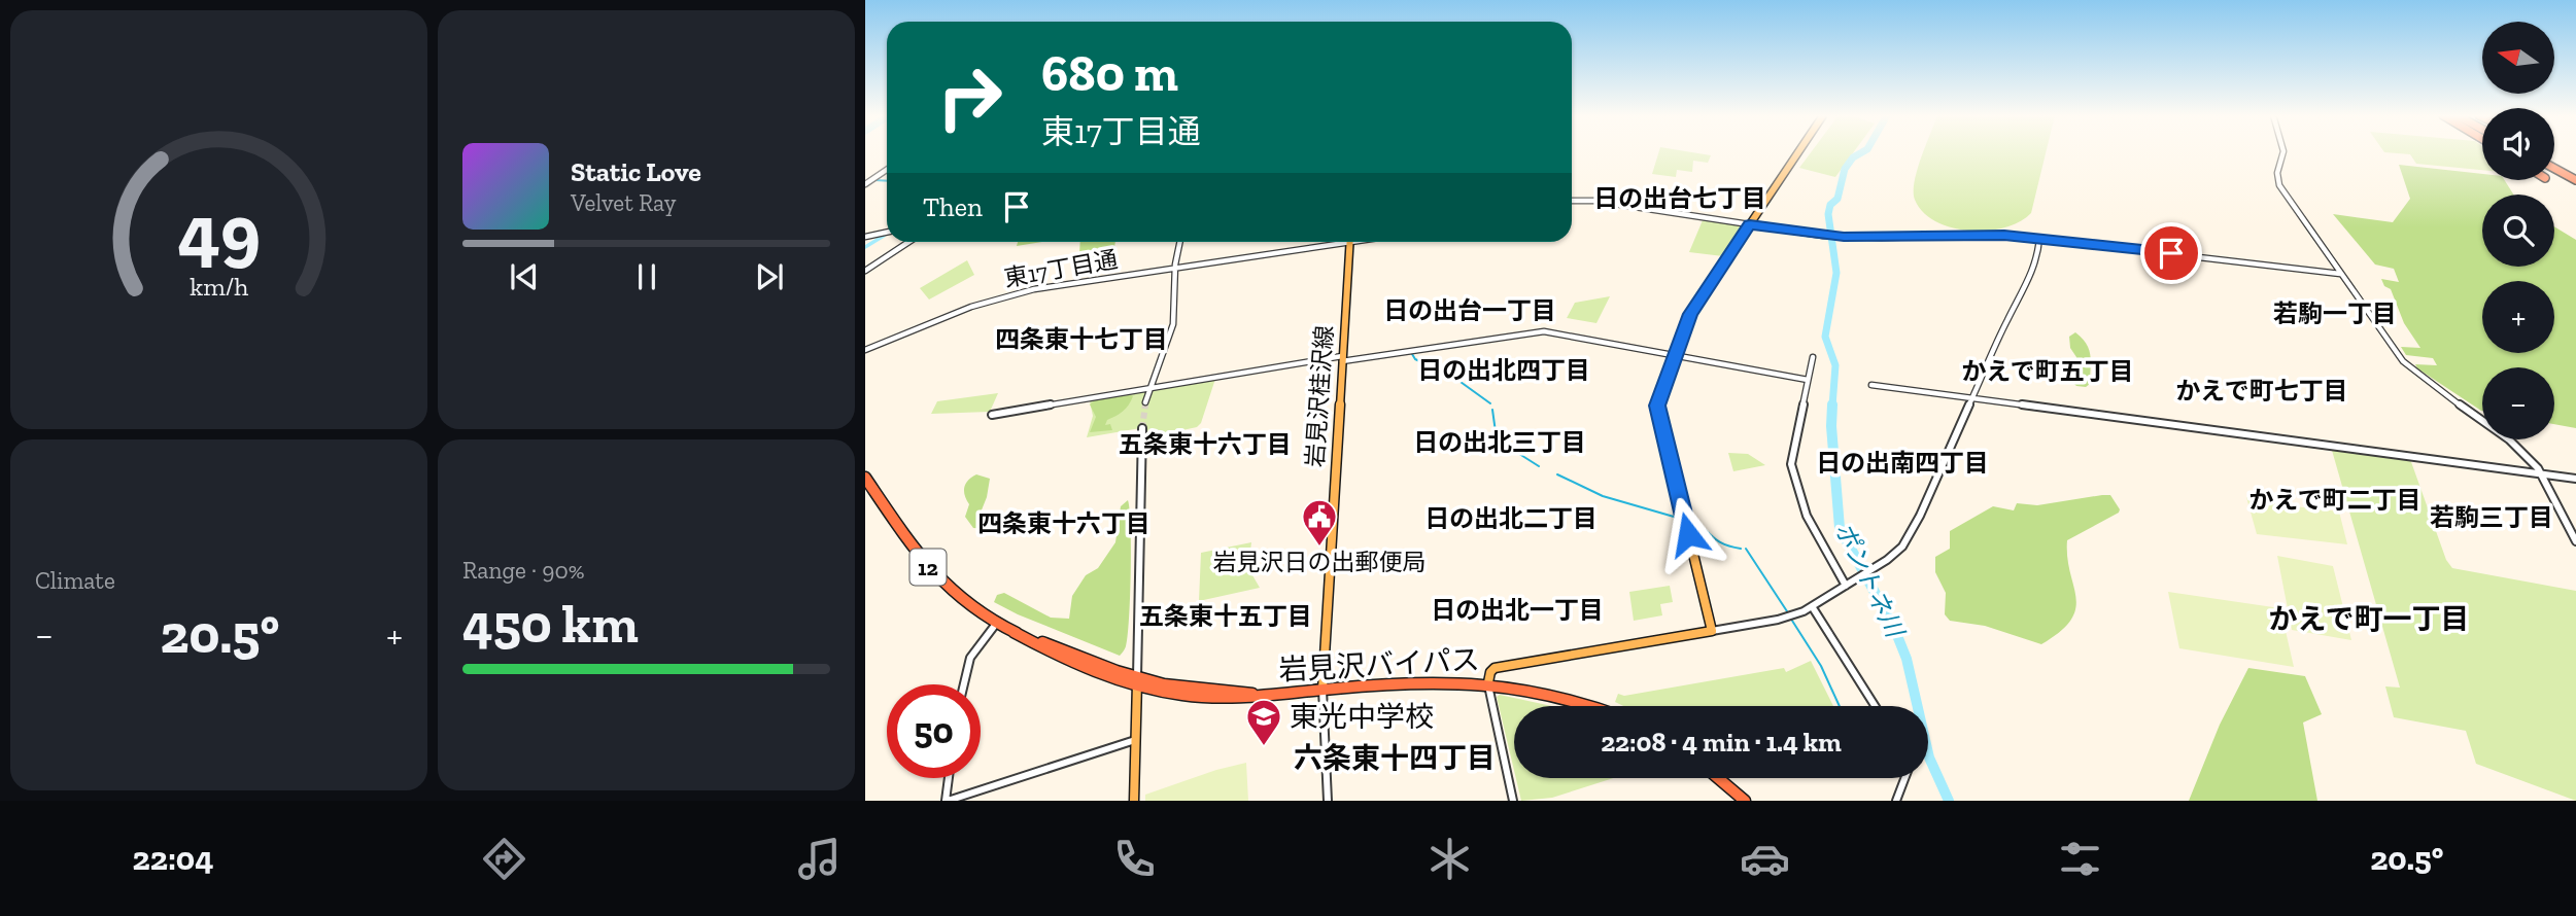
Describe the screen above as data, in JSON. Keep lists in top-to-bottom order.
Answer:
{
  "streets": {
    "highway": ["12", "岩見沢バイパス"],
    "main road": ["岩見沢桂沢線"],
    "street": ["東17丁目通"]
  },
  "crossings": [
    ["岩見沢桂沢線", "岩見沢バイパス"],
    ["12", "岩見沢バイパス"]
  ],
  "districts": [
    "日の出台七丁目",
    "日の出台一丁目",
    "若駒一丁目",
    "四条東十七丁目",
    "日の出北四丁目",
    "かえで町五丁目",
    "かえで町七丁目",
    "日の出北三丁目",
    "五条東十六丁目",
    "日の出南四丁目",
    "かえで町二丁目",
    "若駒三丁目",
    "日の出北二丁目",
    "四条東十六丁目",
    "日の出北一丁目",
    "五条東十五丁目",
    "かえで町一丁目",
    "六条東十四丁目"
  ],
  "water": ["ポントネ川"],
  "places": {
    "public building": ["岩見沢日の出郵便局"],
    "school or university": ["東光中学校"]
  },
  "north": "left",
  "page": {
    "map_buttons": ["+", "−"],
    "turn": ["680 m", "東17丁目通"],
    "song": ["Static Love", "Velvet Ray"],
    "then": "Then",
    "tile": [
      "Climate",
      ["Range · 90%", "450 km"]
    ],
    "heat": ["−", "20.5°", "+"],
    "limit": "50",
    "trip": "22:08 · 4 min · 1.4 km",
    "tabs": ["22:04", "20.5°"],
    "gauge": ["49", "km/h"]
  }
}
